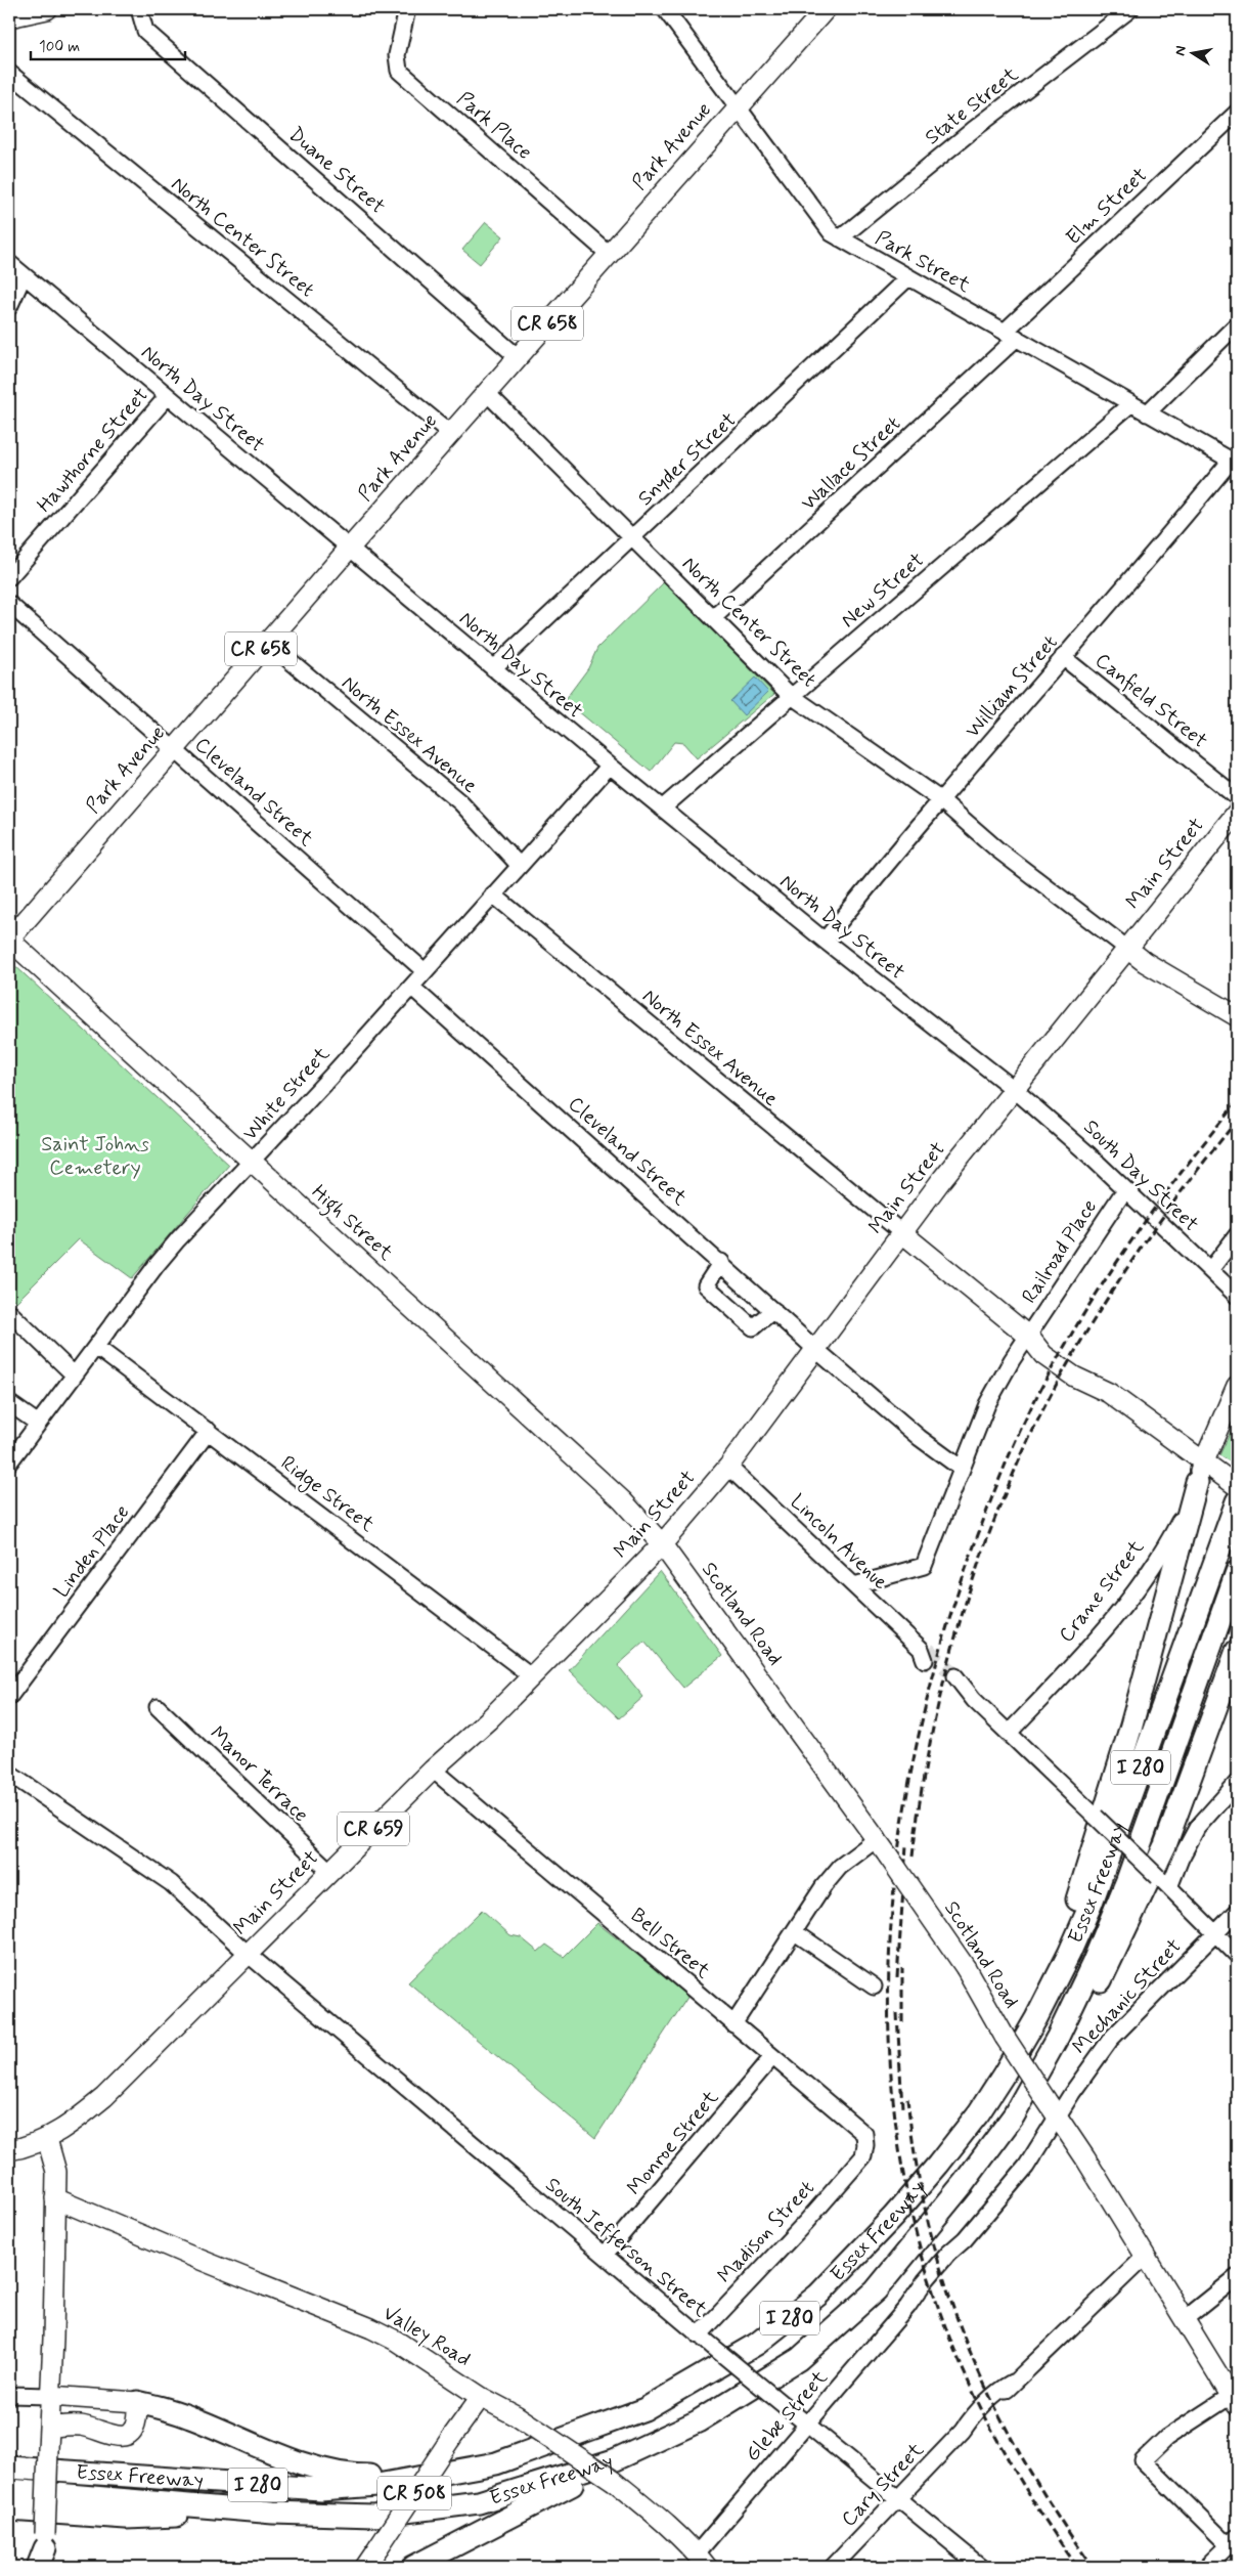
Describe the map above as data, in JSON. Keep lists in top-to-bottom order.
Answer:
{
  "streets": {
    "highway": ["I 280", "Essex Freeway"],
    "main road": [
      "Park Avenue",
      "CR 658",
      "Main Street",
      "High Street",
      "Crane Street",
      "Scotland Road",
      "CR 659",
      "Valley Road",
      "CR 508"
    ],
    "street": [
      "State Street",
      "Park Place",
      "Duane Street",
      "Elm Street",
      "North Center Street",
      "Park Street",
      "North Day Street",
      "Hawthorne Street",
      "Snyder Street",
      "Wallace Street",
      "New Street",
      "William Street",
      "Canfield Street",
      "North Essex Avenue",
      "Cleveland Street",
      "White Street",
      "South Day Street",
      "Railroad Place",
      "Ridge Street",
      "Lincoln Avenue",
      "Linden Place",
      "Manor Terrace",
      "Bell Street",
      "Mechanic Street",
      "Monroe Street",
      "Madison Street",
      "South Jefferson Street",
      "Glebe Street",
      "Cary Street"
    ]
  },
  "crossings": [
    ["State Street", "Park Street"],
    ["Park Place", "Park Avenue"],
    ["Park Avenue", "Duane Street"],
    ["Park Avenue", "North Center Street"],
    ["Park Avenue", "Park Street"],
    ["Park Avenue", "North Day Street"],
    ["Park Avenue", "North Essex Avenue"],
    ["Park Avenue", "Cleveland Street"],
    ["Park Avenue", "High Street"],
    ["Elm Street", "Park Street"],
    ["Elm Street", "Wallace Street"],
    ["North Center Street", "Snyder Street"],
    ["North Center Street", "Wallace Street"],
    ["North Center Street", "New Street"],
    ["North Center Street", "William Street"],
    ["North Center Street", "Main Street"],
    ["Park Street", "Snyder Street"],
    ["Park Street", "Wallace Street"],
    ["Park Street", "New Street"],
    ["Park Street", "William Street"],
    ["North Day Street", "Hawthorne Street"],
    ["North Day Street", "Snyder Street"],
    ["North Day Street", "New Street"],
    ["North Day Street", "William Street"],
    ["North Day Street", "Main Street"],
    ["North Day Street", "White Street"],
    ["North Day Street", "South Day Street"],
    ["William Street", "Canfield Street"],
    ["North Essex Avenue", "Main Street"],
    ["North Essex Avenue", "White Street"],
    ["Cleveland Street", "Main Street"],
    ["Cleveland Street", "White Street"],
    ["Cleveland Street", "Railroad Place"],
    ["Main Street", "South Day Street"],
    ["Main Street", "High Street"],
    ["Main Street", "Ridge Street"],
    ["Main Street", "Lincoln Avenue"],
    ["Main Street", "Scotland Road"],
    ["Main Street", "Manor Terrace"],
    ["Main Street", "Bell Street"],
    ["Main Street", "South Jefferson Street"],
    ["White Street", "High Street"],
    ["White Street", "Ridge Street"],
    ["South Day Street", "Railroad Place"],
    ["High Street", "Scotland Road"],
    ["Railroad Place", "Lincoln Avenue"],
    ["Ridge Street", "Linden Place"],
    ["Scotland Road", "Mechanic Street"],
    ["Scotland Road", "Glebe Street"],
    ["Scotland Road", "Cary Street"],
    ["Essex Freeway", "Valley Road"],
    ["Bell Street", "Monroe Street"],
    ["Bell Street", "Madison Street"],
    ["Mechanic Street", "Glebe Street"],
    ["Monroe Street", "South Jefferson Street"],
    ["Madison Street", "South Jefferson Street"],
    ["South Jefferson Street", "Glebe Street"],
    ["South Jefferson Street", "Cary Street"],
    ["Valley Road", "Glebe Street"],
    ["Valley Road", "CR 508"]
  ],
  "parks": ["Saint Johns Cemetery"],
  "scale_bar": "100 m",
  "north": "left"
}
